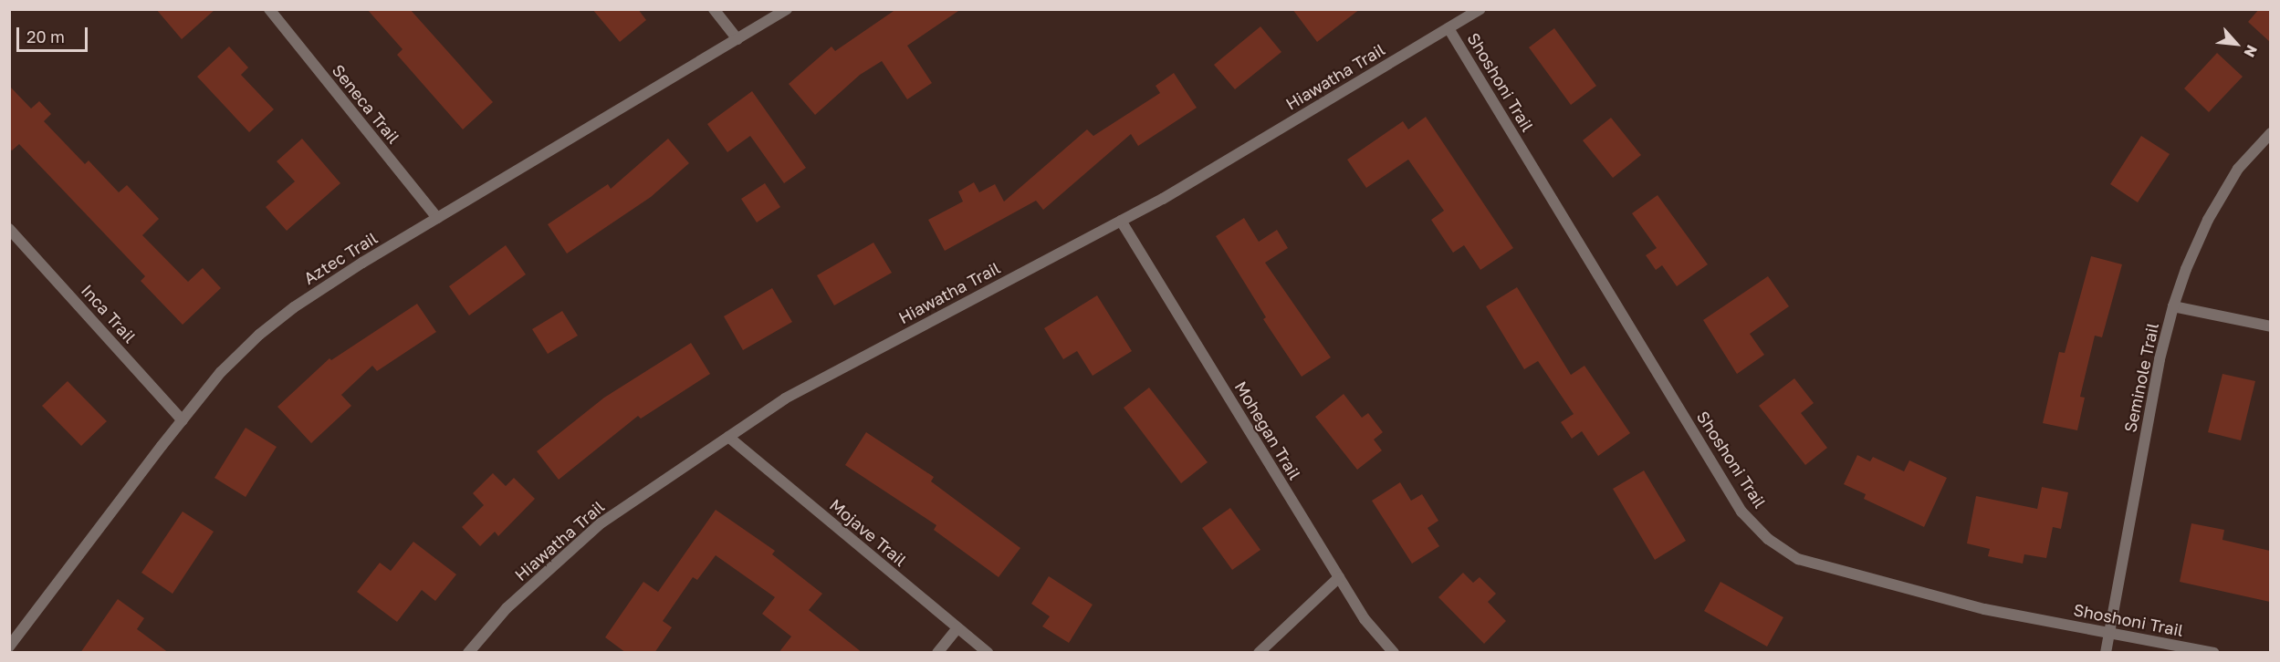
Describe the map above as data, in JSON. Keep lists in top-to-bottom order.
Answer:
{
  "streets": {
    "street": [
      "Hiawatha Trail",
      "Shoshoni Trail",
      "Seneca Trail",
      "Aztec Trail",
      "Inca Trail",
      "Seminole Trail",
      "Mohegan Trail",
      "Mojave Trail"
    ]
  },
  "crossings": [
    ["Hiawatha Trail", "Shoshoni Trail"],
    ["Hiawatha Trail", "Mohegan Trail"],
    ["Hiawatha Trail", "Mojave Trail"],
    ["Shoshoni Trail", "Seminole Trail"],
    ["Seneca Trail", "Aztec Trail"],
    ["Aztec Trail", "Inca Trail"]
  ],
  "scale_bar": "20 m",
  "north": "bottom right"
}
